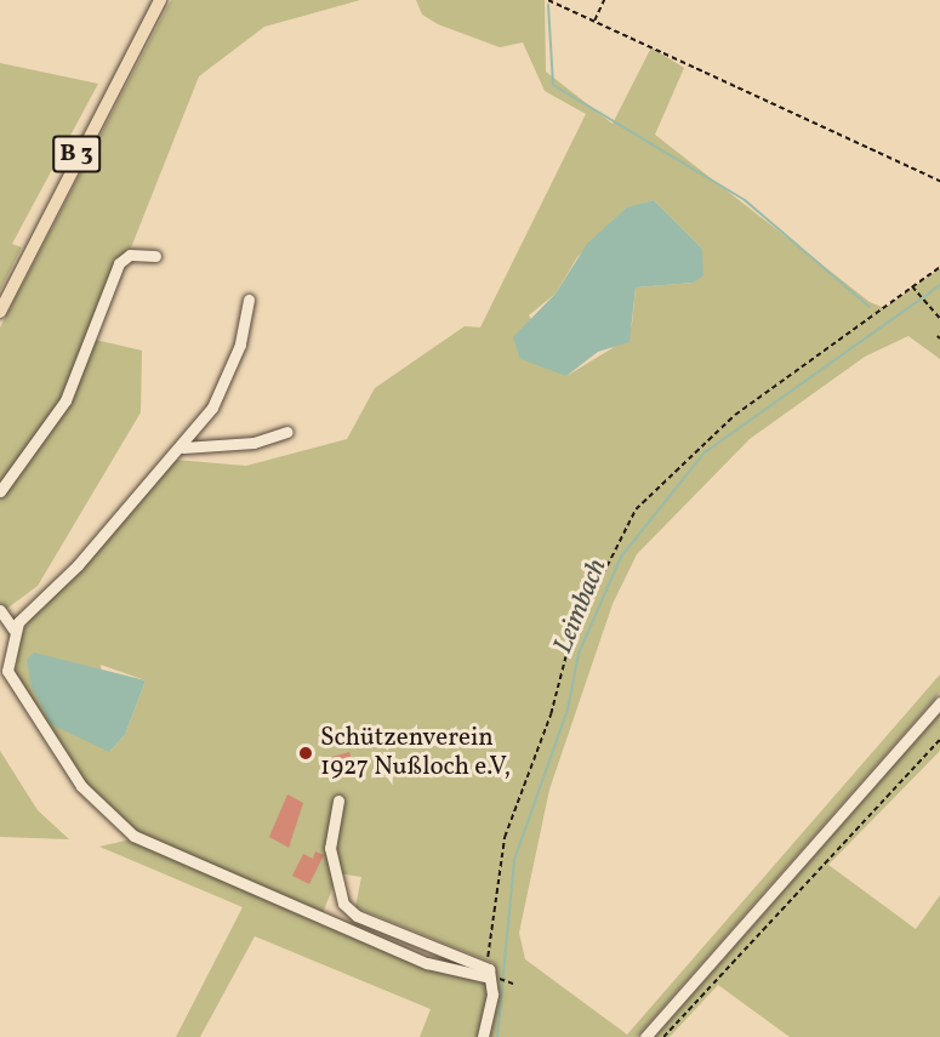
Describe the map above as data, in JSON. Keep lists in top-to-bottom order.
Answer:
{
  "streets": {
    "main road": ["B 3"]
  },
  "water": ["Leimbach"],
  "places": ["Schützenverein 1927 Nußloch e.V,"]
}
